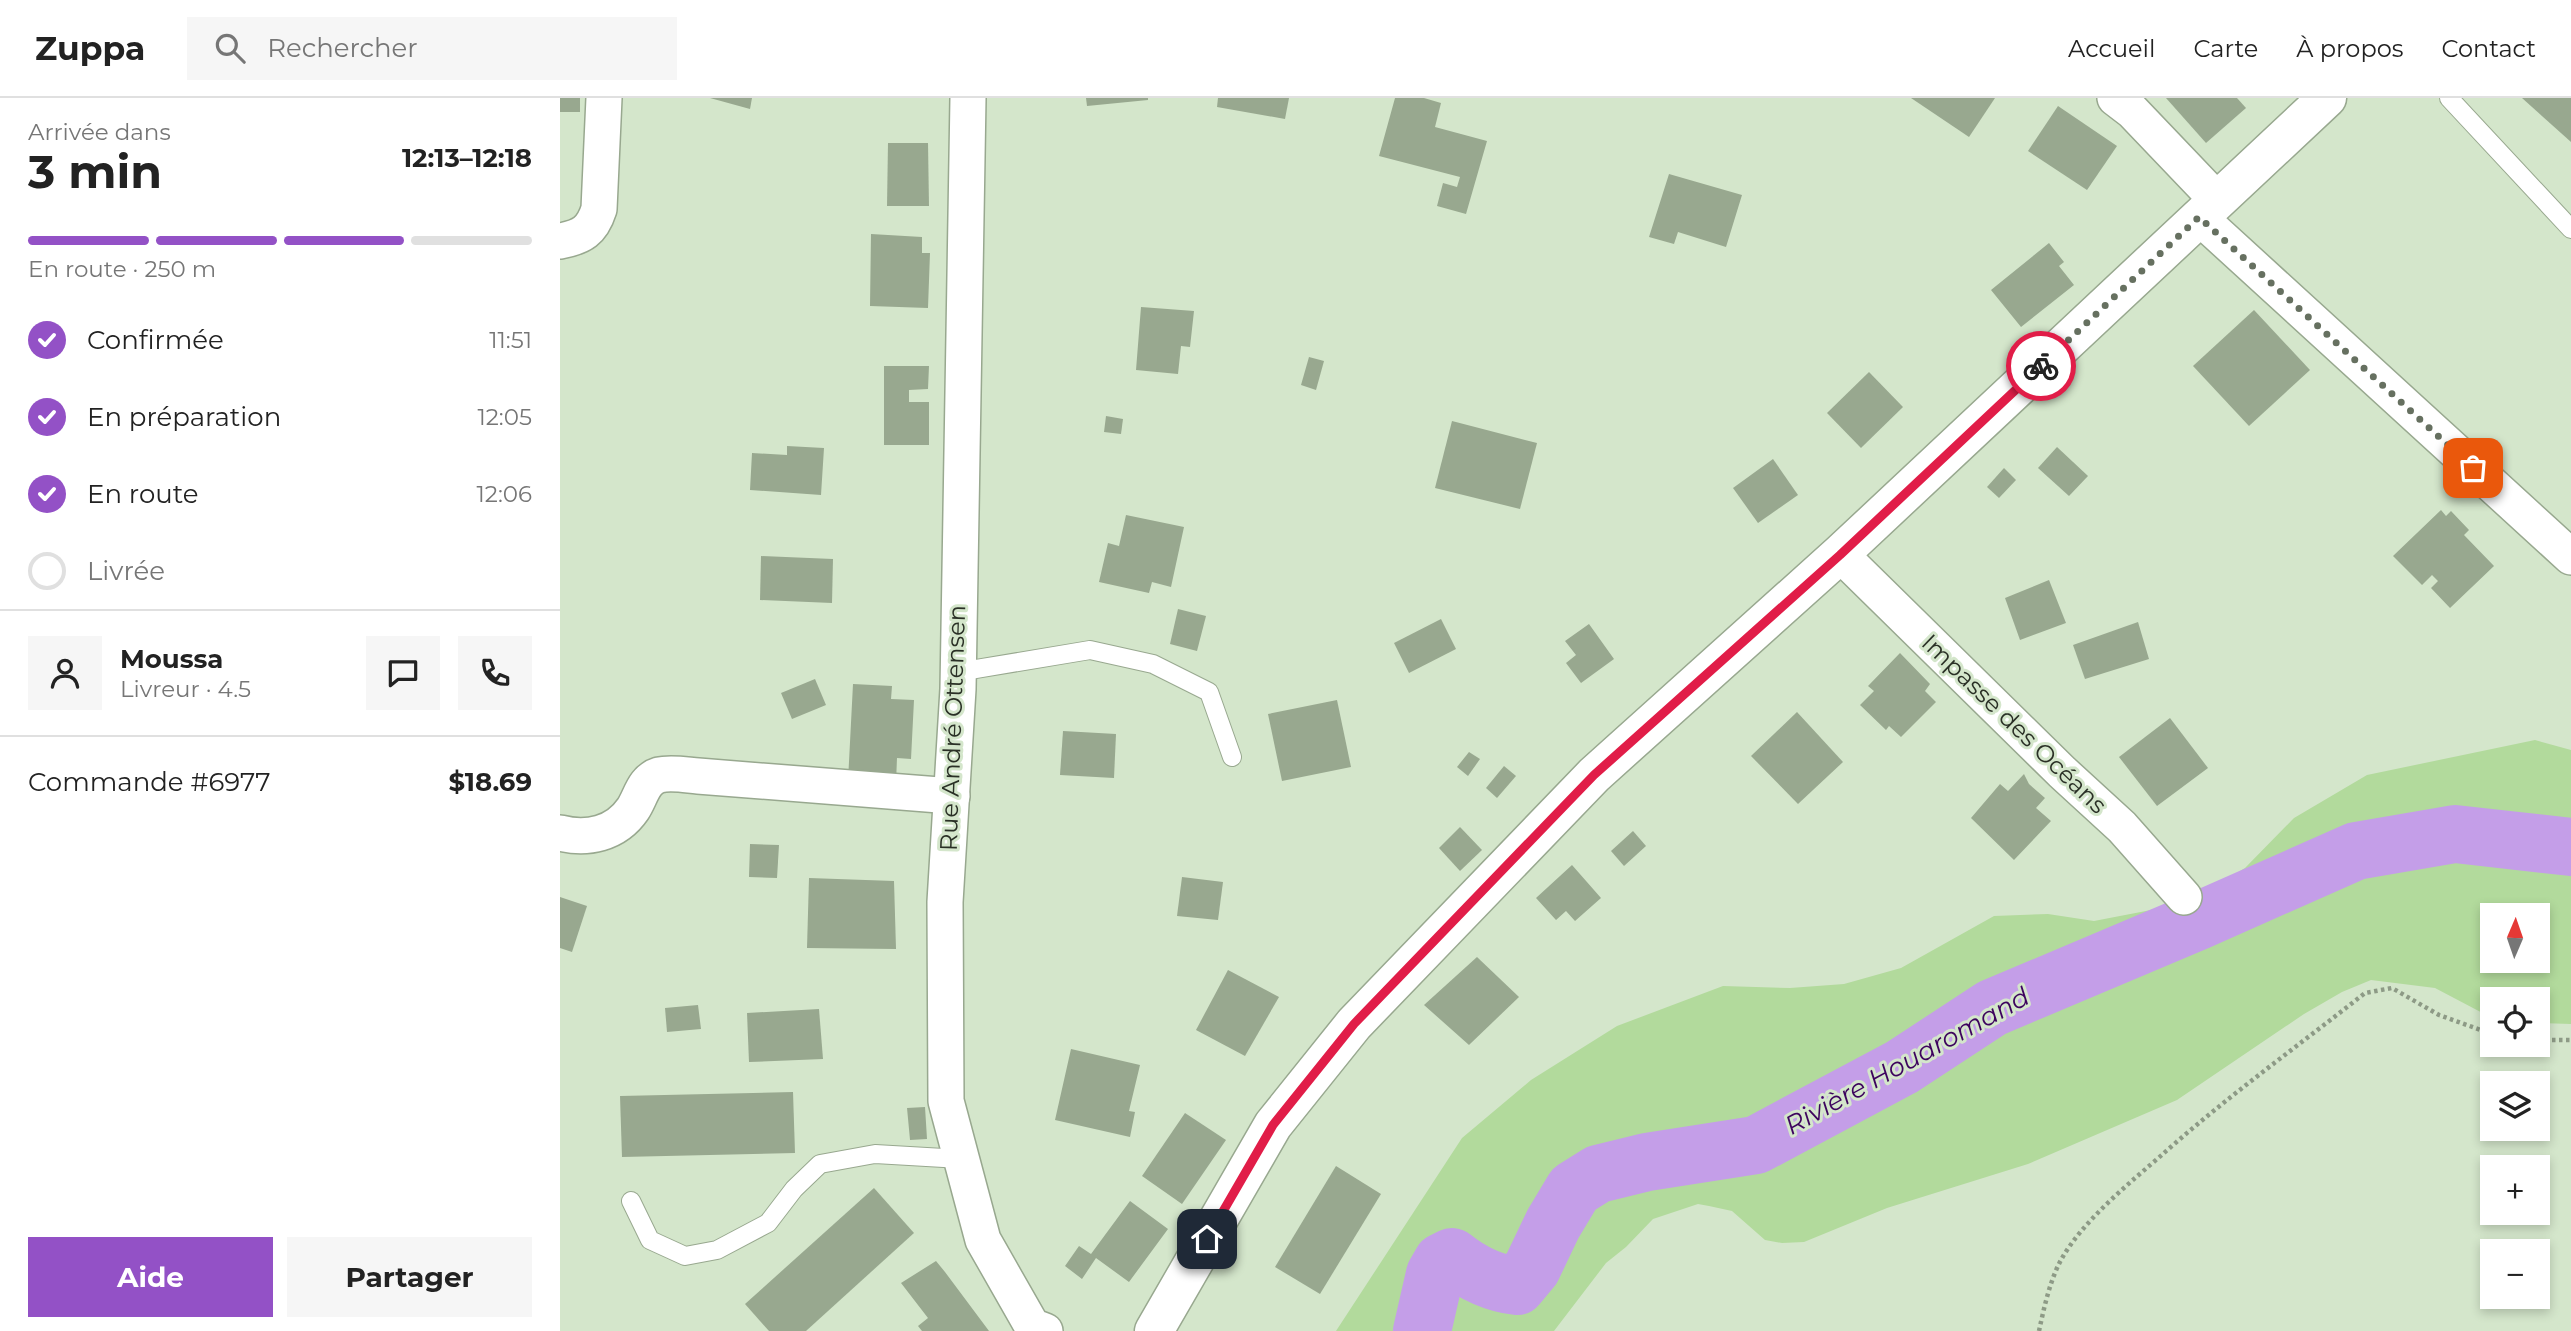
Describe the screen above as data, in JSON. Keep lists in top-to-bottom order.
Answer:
{
  "streets": {
    "street": ["Impasse des Océans", "Rue André Ottensen"]
  },
  "water": ["Rivière Houaromand"],
  "north": "top",
  "page": {
    "header": "Zuppa",
    "search": "Rechercher",
    "nav": [
      "Accueil",
      "Carte",
      "À propos",
      "Contact"
    ],
    "heading": ["3 min", "Arrivée dans", "12:13–12:18"],
    "panel": [
      "Moussa",
      "Livreur · 4.5",
      "Commande #6977",
      "$18.69"
    ],
    "bar": "En route · 250 m",
    "list": [
      ["Confirmée", "11:51"],
      ["En préparation", "12:05"],
      ["En route", "12:06"],
      "Livrée"
    ],
    "map_buttons": ["+", "−"],
    "buttons": ["Aide", "Partager"]
  }
}
